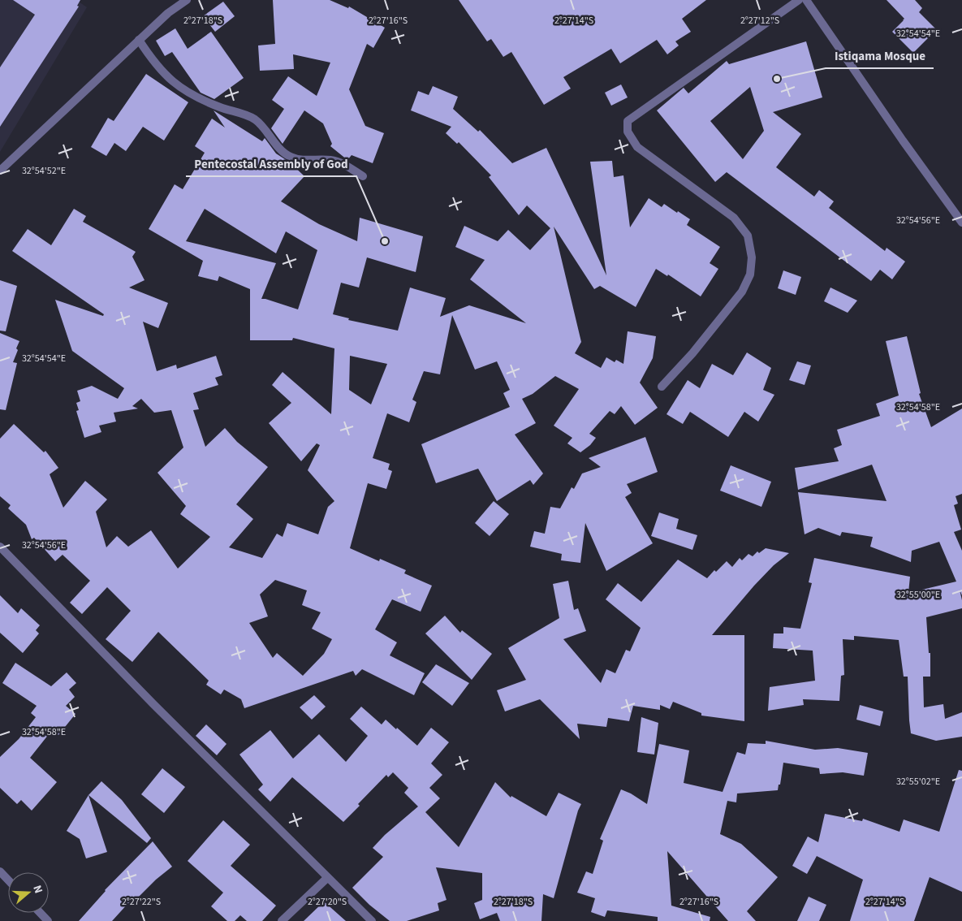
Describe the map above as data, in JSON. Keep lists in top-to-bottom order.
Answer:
{
  "places": ["Istiqama Mosque", "Pentecostal Assembly of God"],
  "north": "right",
  "coordinates": [
    "2°27'18\"S",
    "2°27'16\"S",
    "2°27'14\"S",
    "2°27'12\"S",
    "32°54'54\"E",
    "32°54'52\"E",
    "32°54'56\"E",
    "32°54'58\"E",
    "32°55'00\"E",
    "32°55'02\"E",
    "2°27'22\"S",
    "2°27'20\"S"
  ]
}
